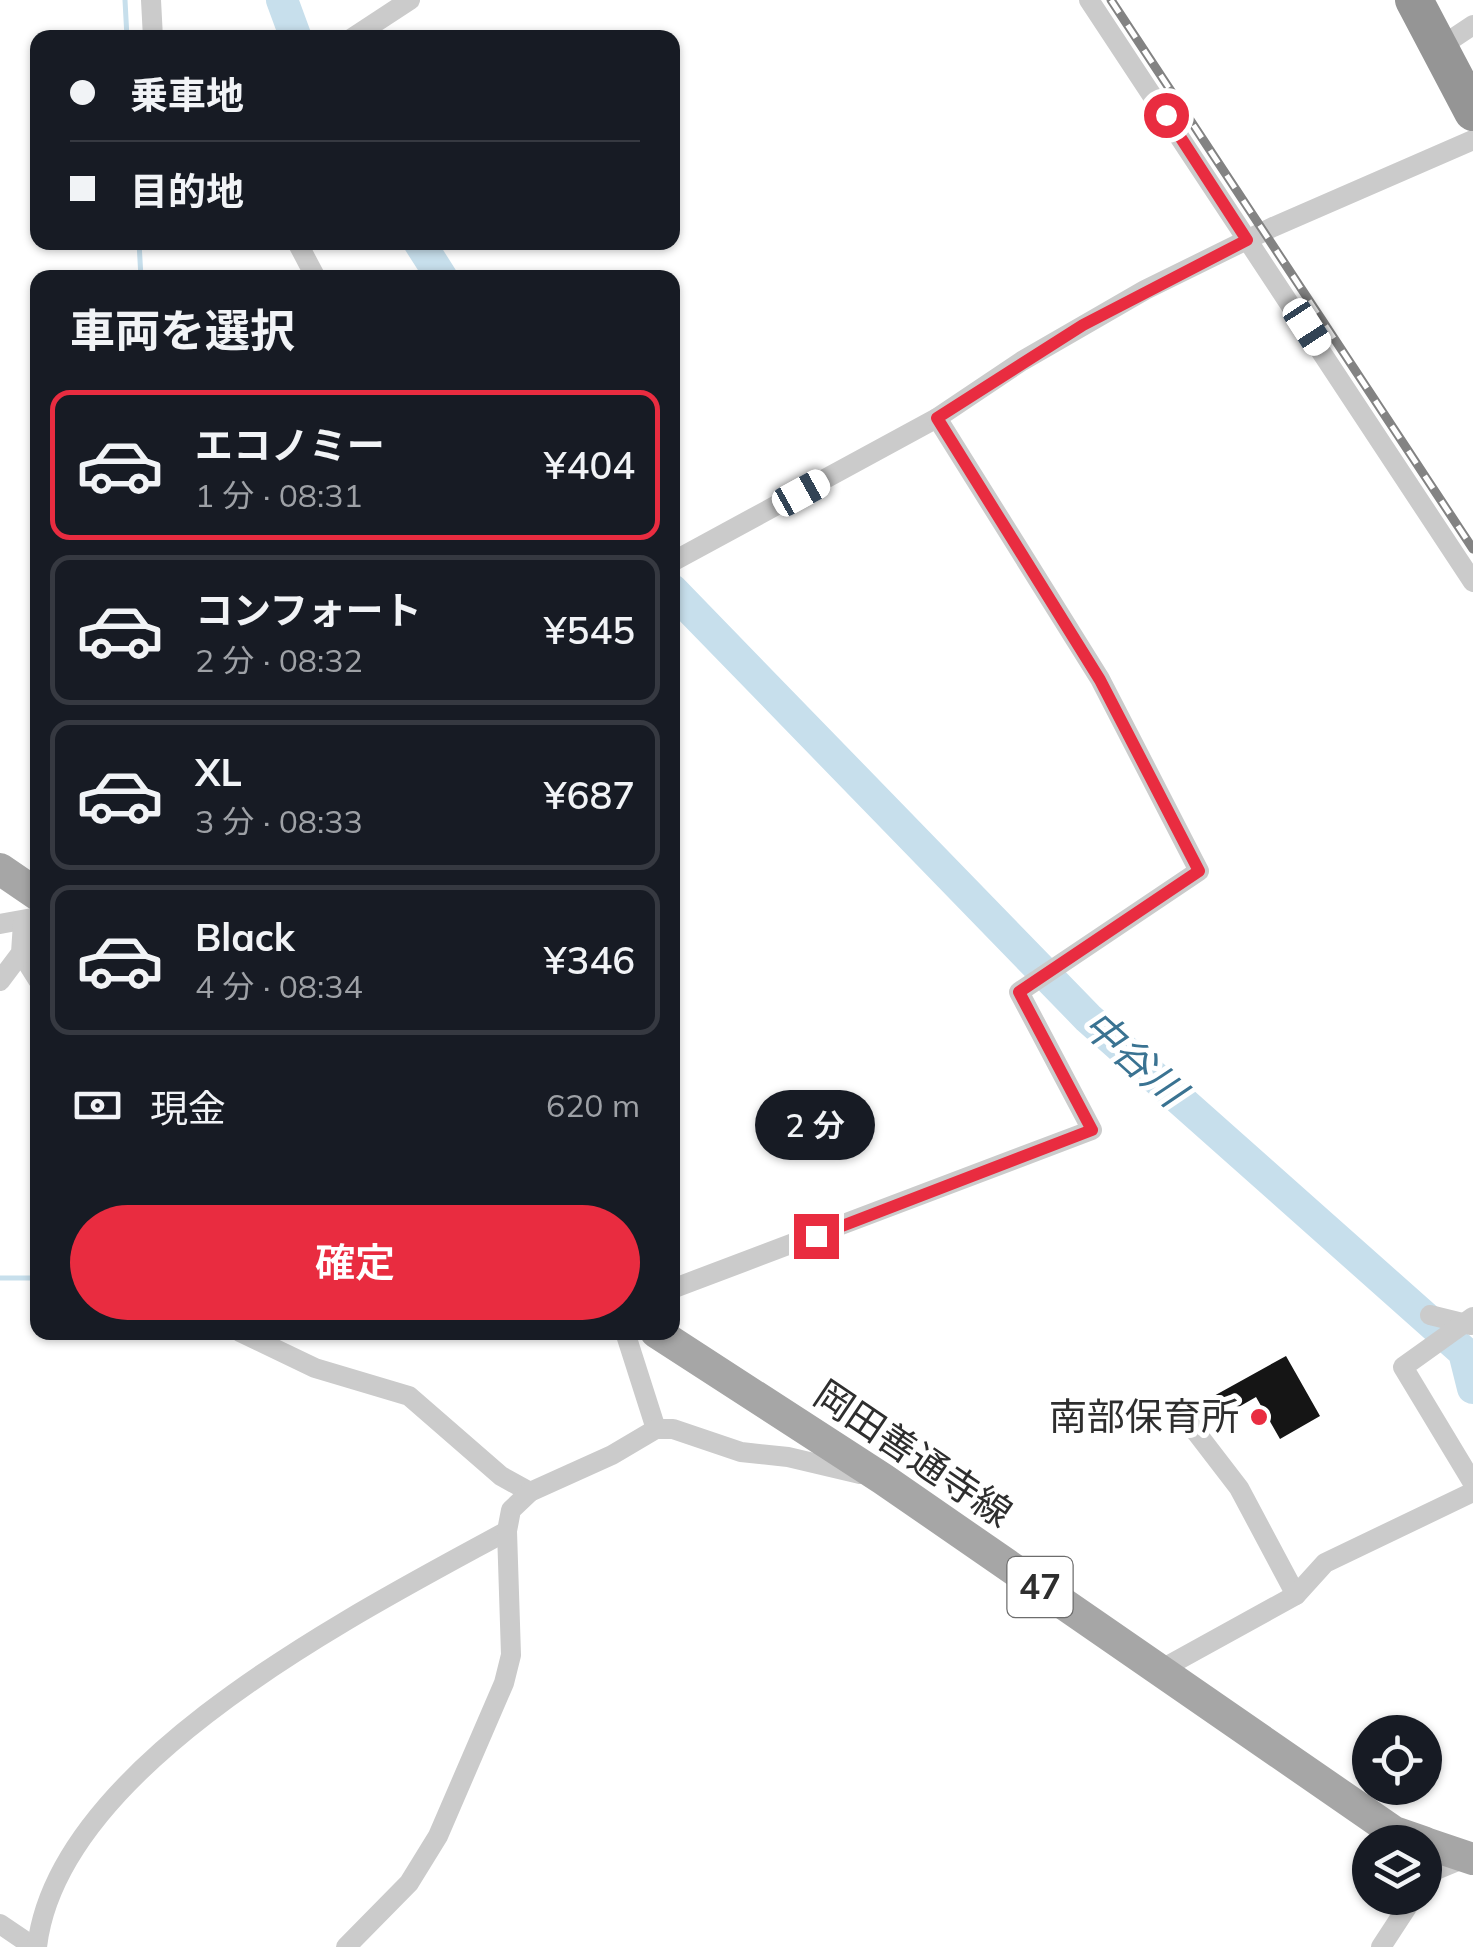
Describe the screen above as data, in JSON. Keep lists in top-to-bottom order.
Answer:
{
  "streets": {
    "main road": ["岡田善通寺線", "47"]
  },
  "water": ["中谷川"],
  "places": ["南部保育所"],
  "page": {
    "banner": ["乗車地", "目的地"],
    "heading": "車両を選択",
    "list": [
      {
        "name": "エコノミー",
        "note": "1 分 · 08:31",
        "value": "¥404"
      },
      {
        "name": "コンフォート",
        "note": "2 分 · 08:32",
        "value": "¥545"
      },
      {
        "name": "XL",
        "note": "3 分 · 08:33",
        "value": "¥687"
      },
      {
        "name": "Black",
        "note": "4 分 · 08:34",
        "value": "¥346"
      }
    ],
    "pay": ["現金", "620 m"],
    "bubble": "2 分",
    "buttons": "確定"
  }
}
